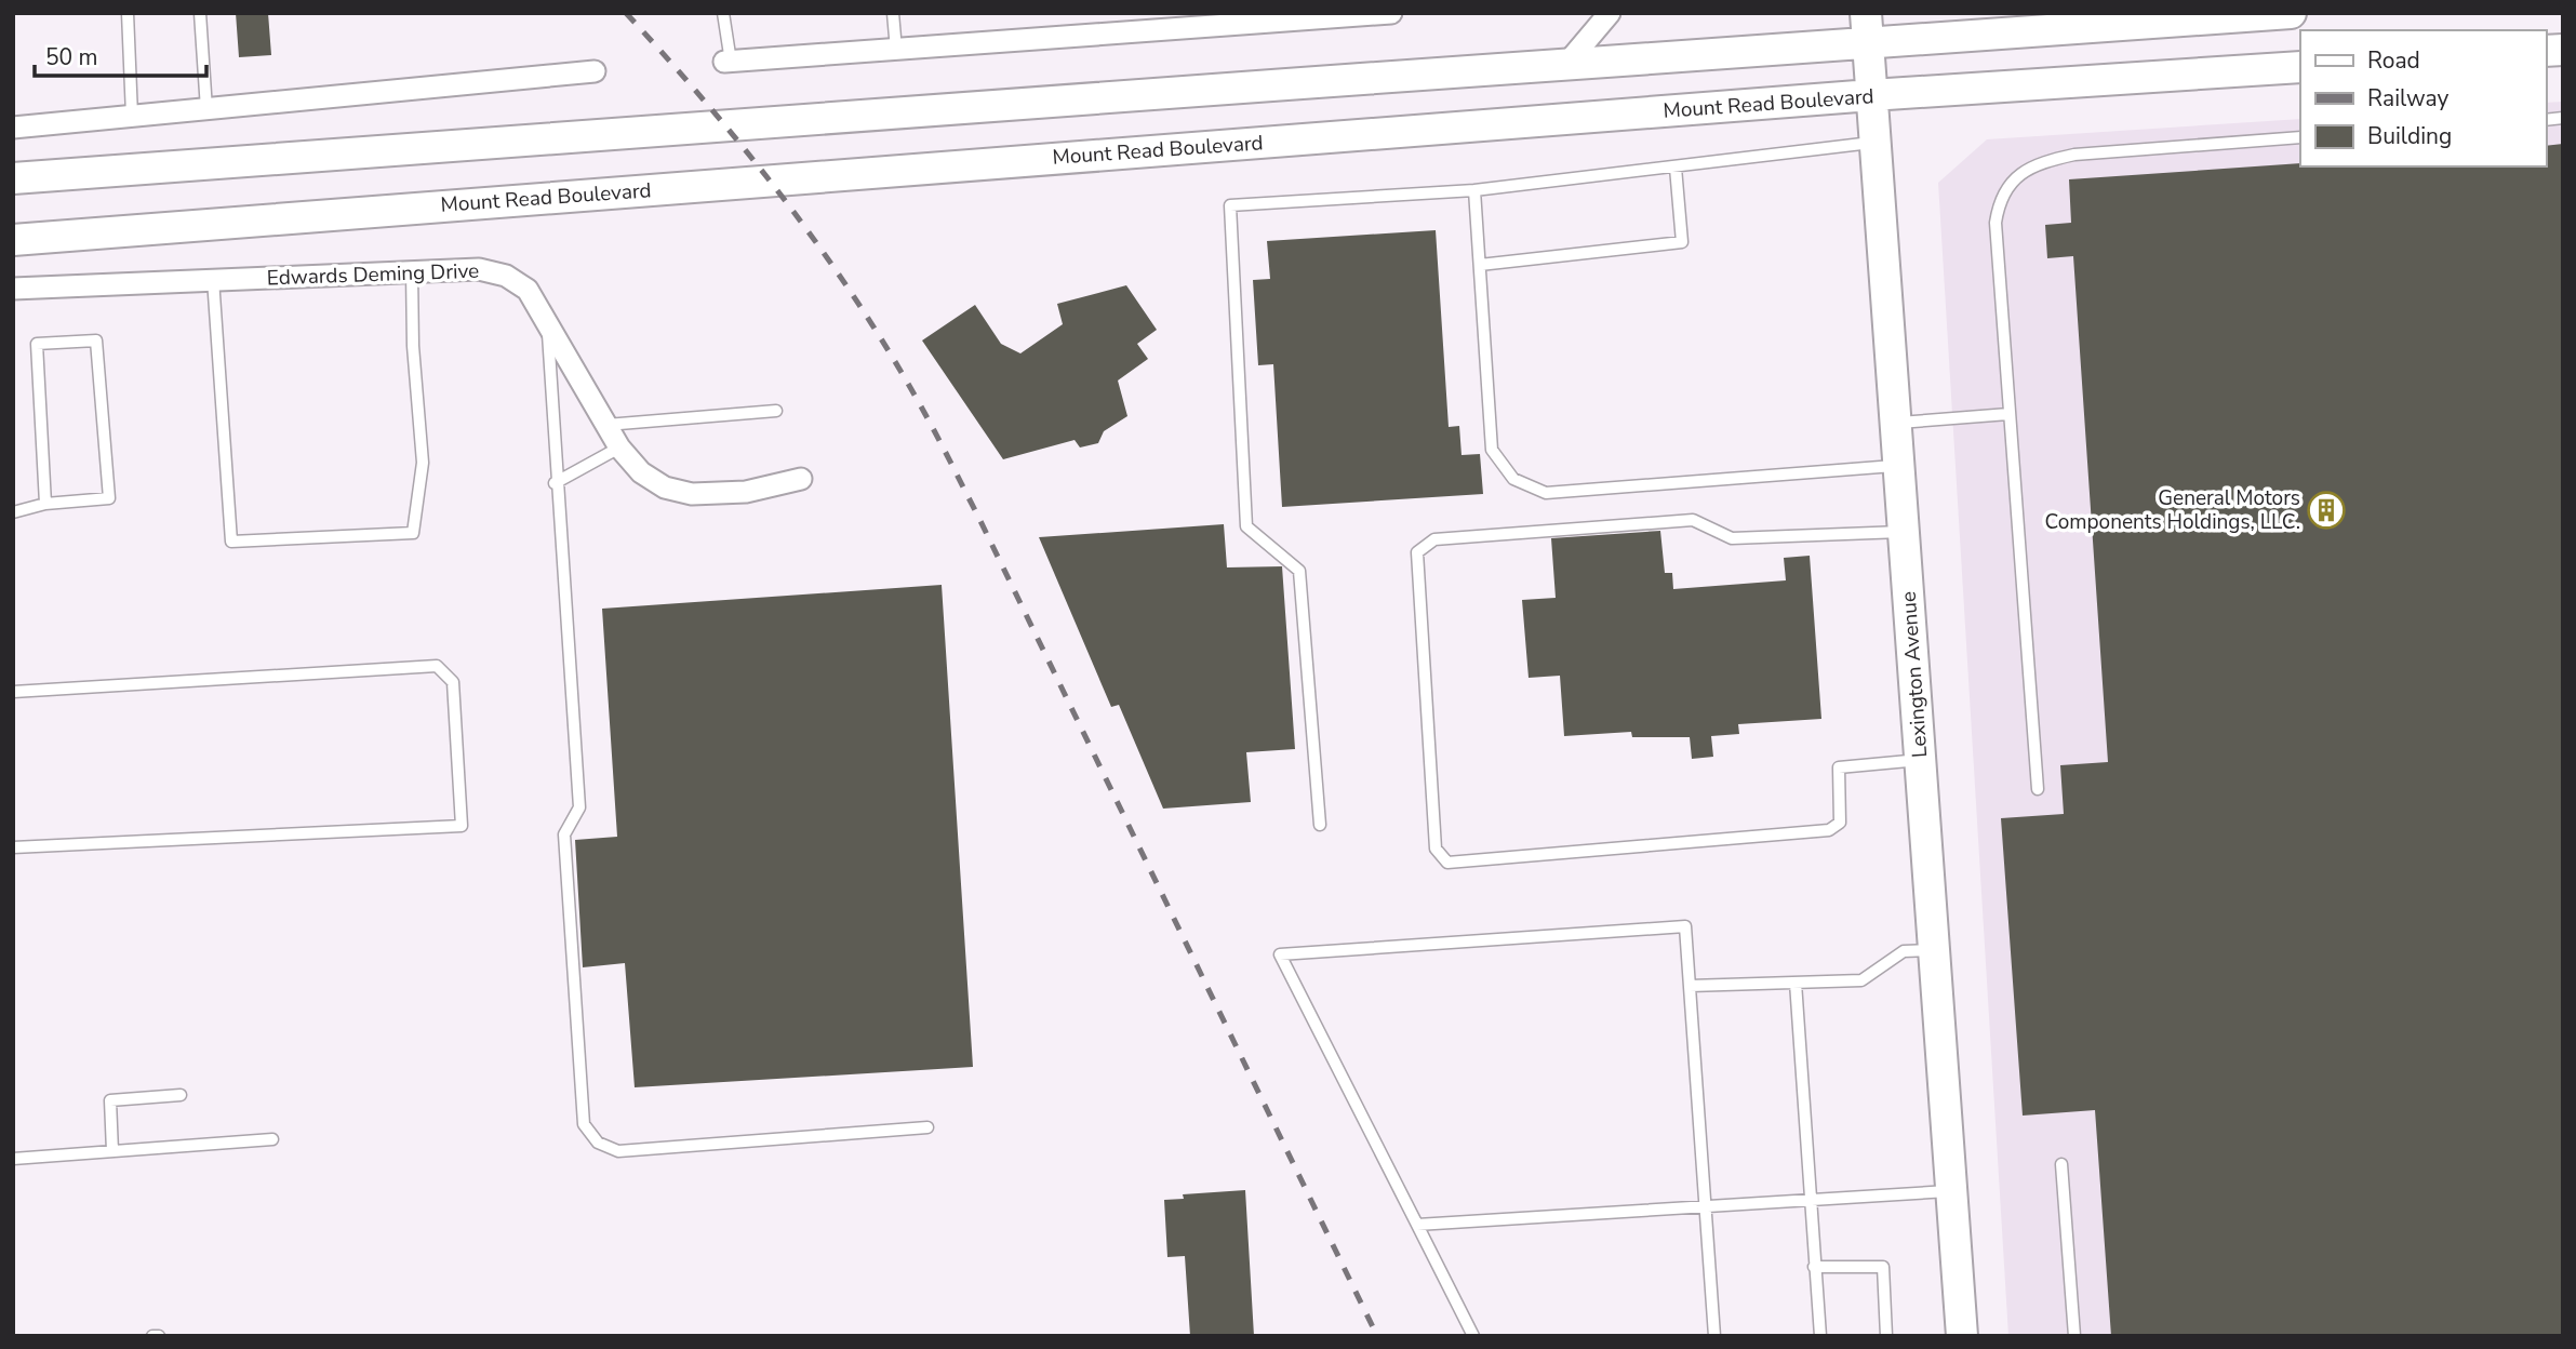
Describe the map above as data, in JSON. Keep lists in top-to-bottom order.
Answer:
{
  "streets": {
    "main road": ["Mount Read Boulevard", "Lexington Avenue"],
    "street": ["Edwards Deming Drive"]
  },
  "crossings": [
    ["Mount Read Boulevard", "Lexington Avenue"]
  ],
  "places": {
    "building": ["General Motors Components Holdings, LLC."]
  },
  "legend": ["Road", "Railway", "Building"],
  "scale_bar": "50 m"
}
